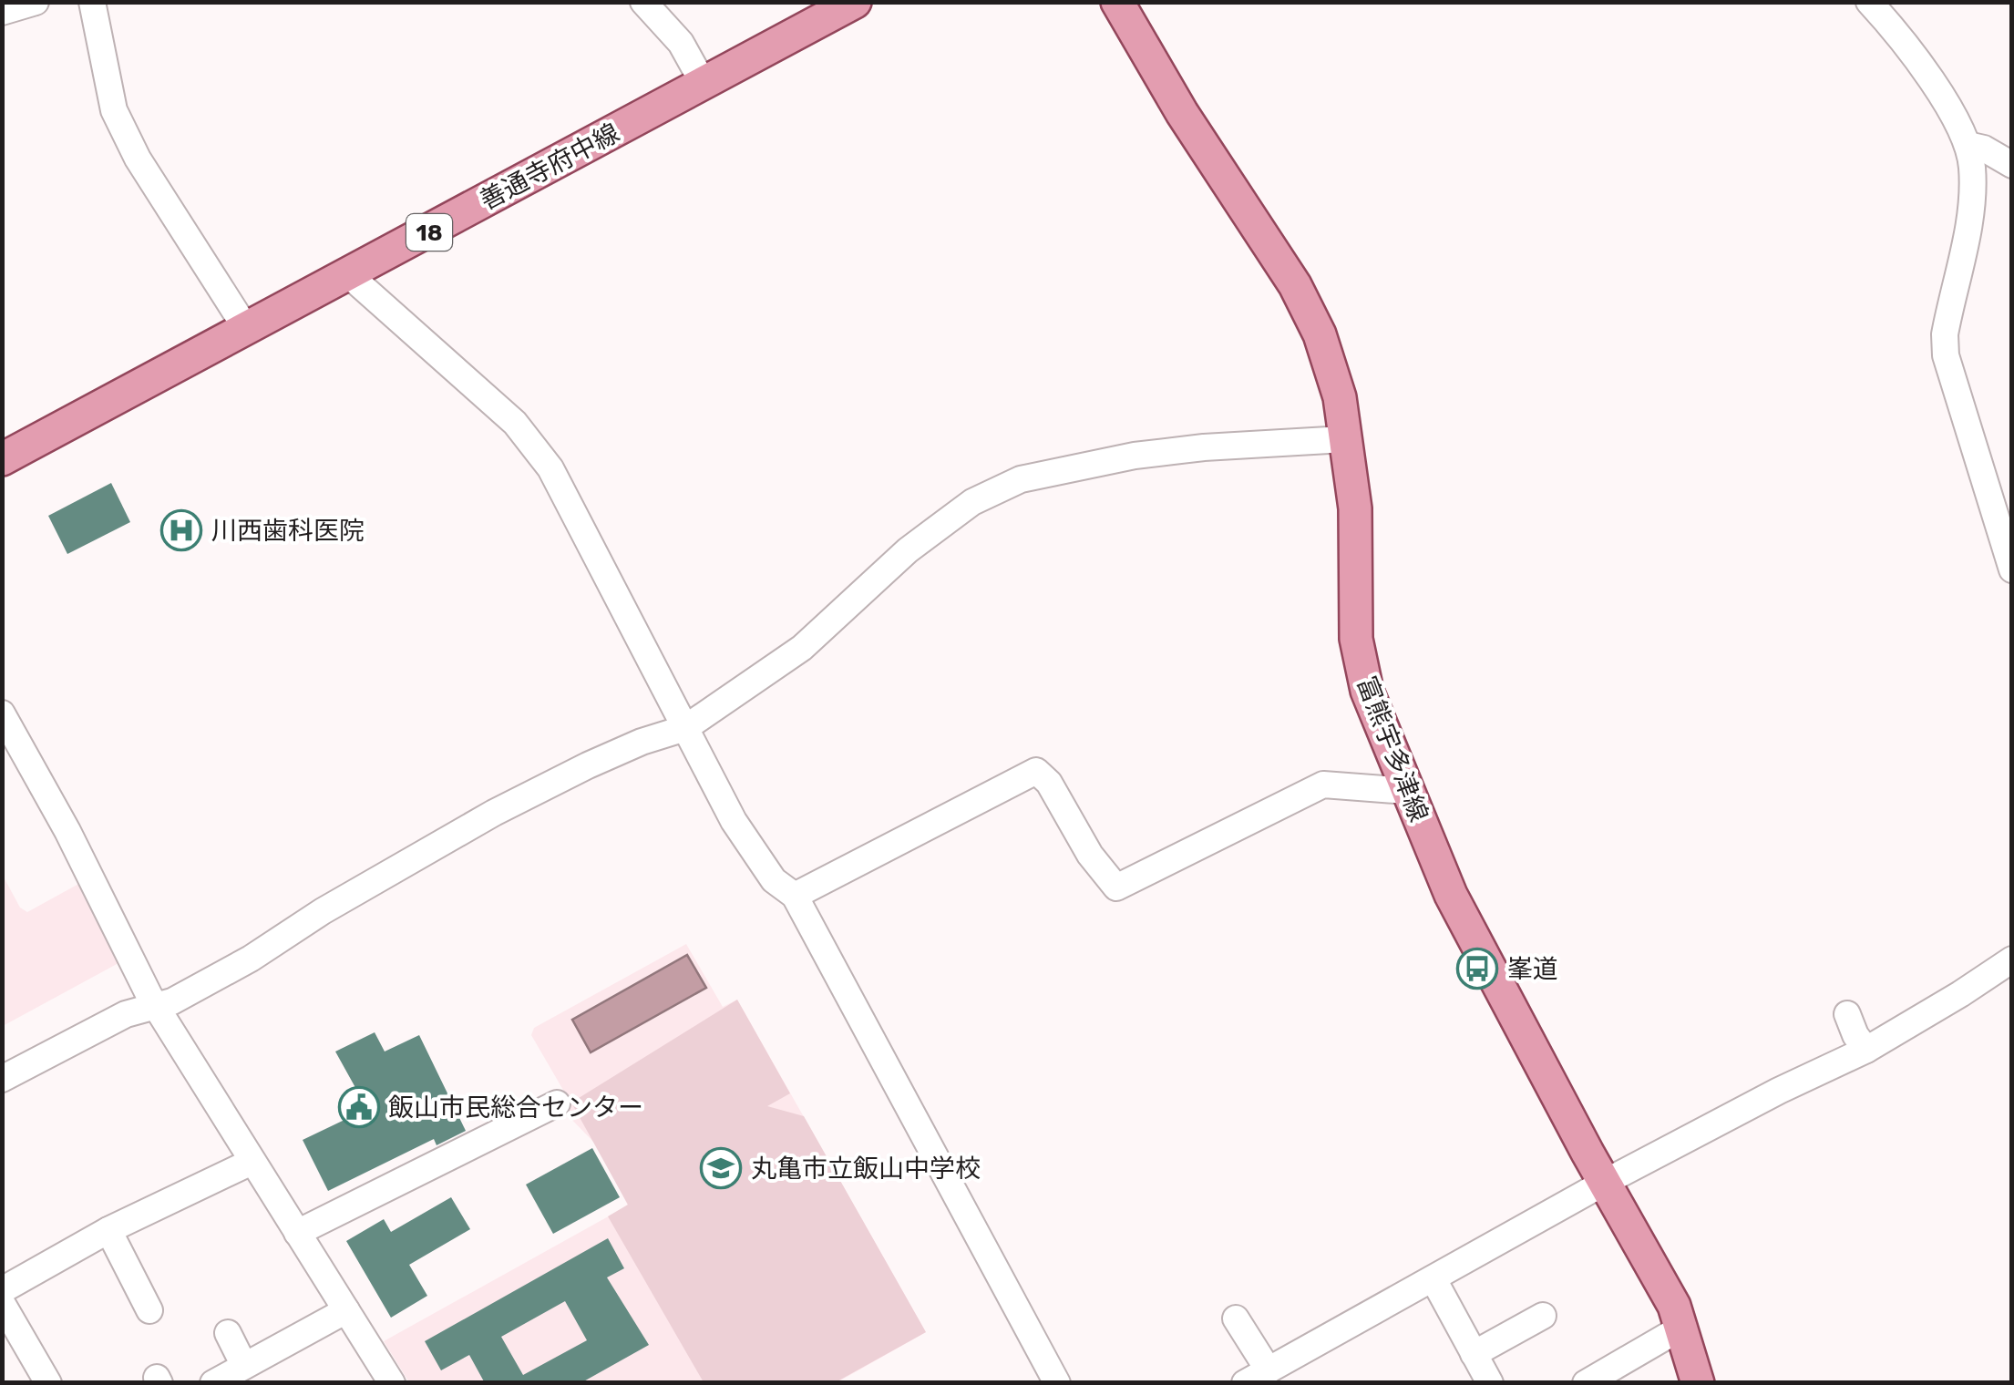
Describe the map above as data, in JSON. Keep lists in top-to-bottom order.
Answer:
{
  "streets": {
    "main road": ["善通寺府中線", "18", "富熊宇多津線"]
  },
  "places": {
    "hospital": ["川西歯科医院"],
    "bus stop": ["峯道"],
    "public building": ["飯山市民総合センター"],
    "school or university": ["丸亀市立飯山中学校"]
  }
}
